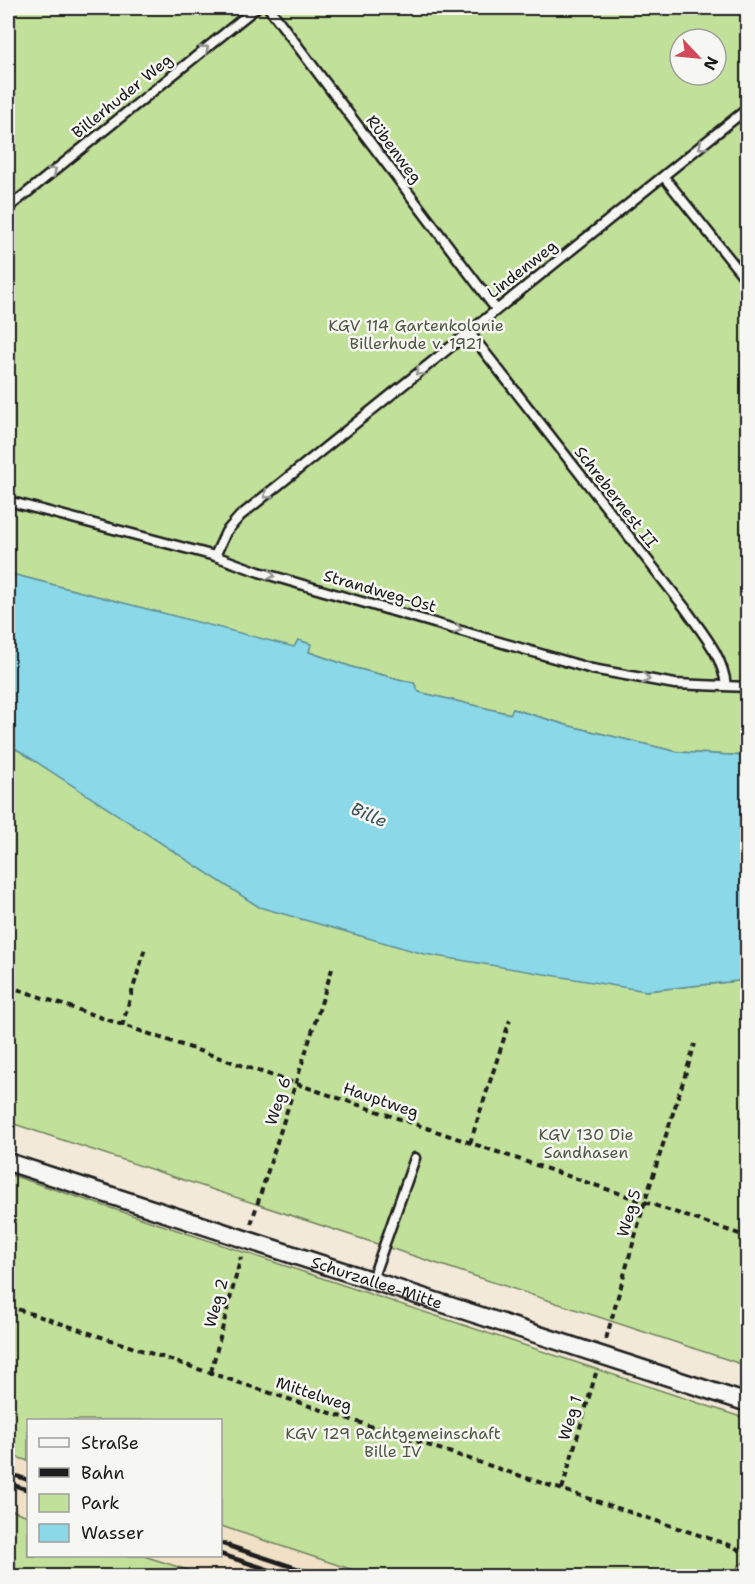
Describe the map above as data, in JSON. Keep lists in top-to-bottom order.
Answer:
{
  "streets": {
    "street": ["Schurzallee-Mitte"],
    "lane": [
      "Billerhuder Weg",
      "Rübenweg",
      "Lindenweg",
      "Schrebernest II",
      "Strandweg-Ost"
    ],
    "path": [
      "Hauptweg",
      "Weg 6",
      "Weg 5",
      "Weg 2",
      "Mittelweg",
      "Weg 1"
    ]
  },
  "crossings": [
    ["Rübenweg", "Lindenweg"],
    ["Lindenweg", "Schrebernest II"],
    ["Lindenweg", "Strandweg-Ost"],
    ["Schrebernest II", "Strandweg-Ost"],
    ["Hauptweg", "Weg 6"],
    ["Hauptweg", "Weg 5"],
    ["Weg 6", "Schurzallee-Mitte"],
    ["Weg 6", "Weg 2"],
    ["Schurzallee-Mitte", "Weg 2"],
    ["Schurzallee-Mitte", "Weg 1"],
    ["Weg 2", "Mittelweg"],
    ["Mittelweg", "Weg 1"]
  ],
  "one_way": ["Billerhuder Weg", "Lindenweg", "Strandweg-Ost"],
  "water": ["Bille"],
  "parks": ["KGV 114 Gartenkolonie Billerhude v. 1921", "KGV 130 Die Sandhasen", "KGV 129 Pachtgemeinschaft Bille IV"],
  "legend": [
    "Straße",
    "Bahn",
    "Park",
    "Wasser"
  ],
  "north": "bottom right"
}
